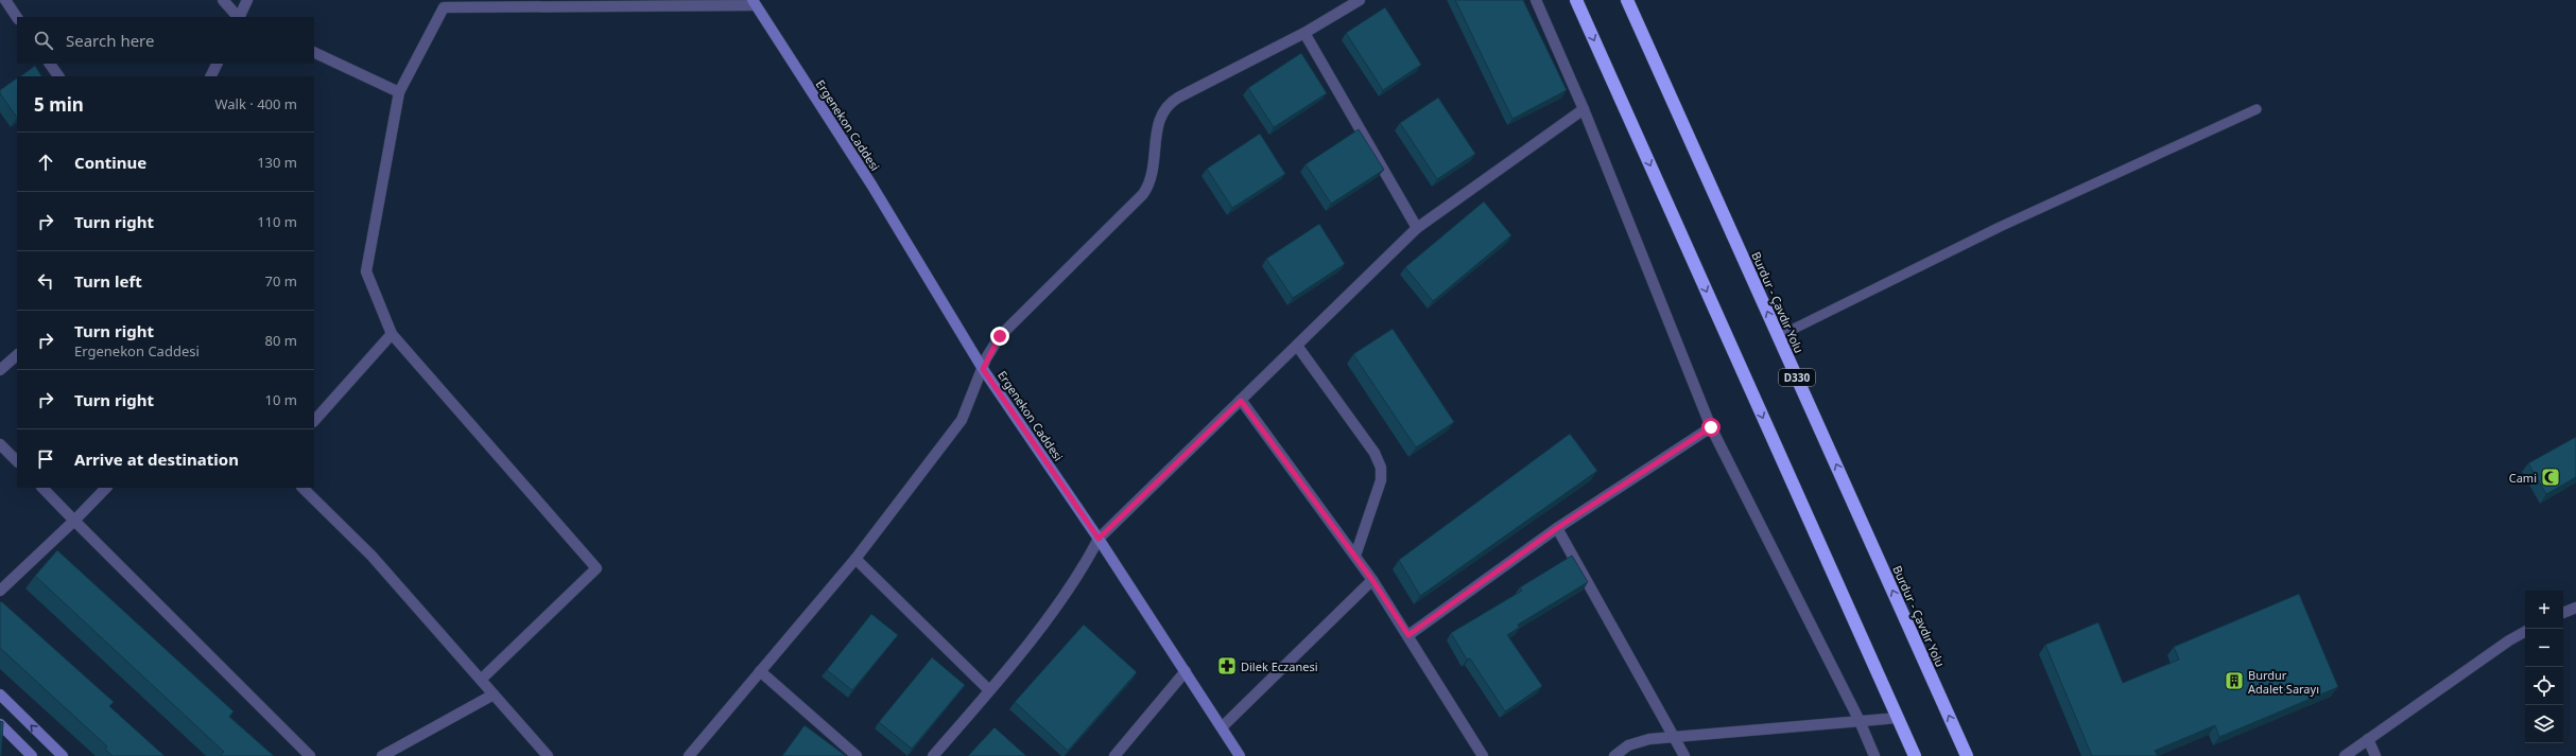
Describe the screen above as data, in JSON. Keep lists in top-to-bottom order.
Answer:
{
  "streets": {
    "highway": ["Burdur - Çavdır Yolu", "D330"],
    "street": ["Ergenekon Caddesi"]
  },
  "places": {
    "mosque": ["Cami"],
    "pharmacy": ["Dilek Eczanesi"],
    "building": ["Burdur Adalet Sarayı"]
  },
  "page": {
    "search": "Search here",
    "heading": ["5 min", "Walk · 400 m"],
    "list": [
      ["Continue", "130 m"],
      ["Turn right", "110 m"],
      ["Turn left", "70 m"],
      ["Turn right", "Ergenekon Caddesi", "80 m"],
      ["Turn right", "10 m"],
      "Arrive at destination"
    ],
    "map_buttons": ["+", "−"]
  }
}
